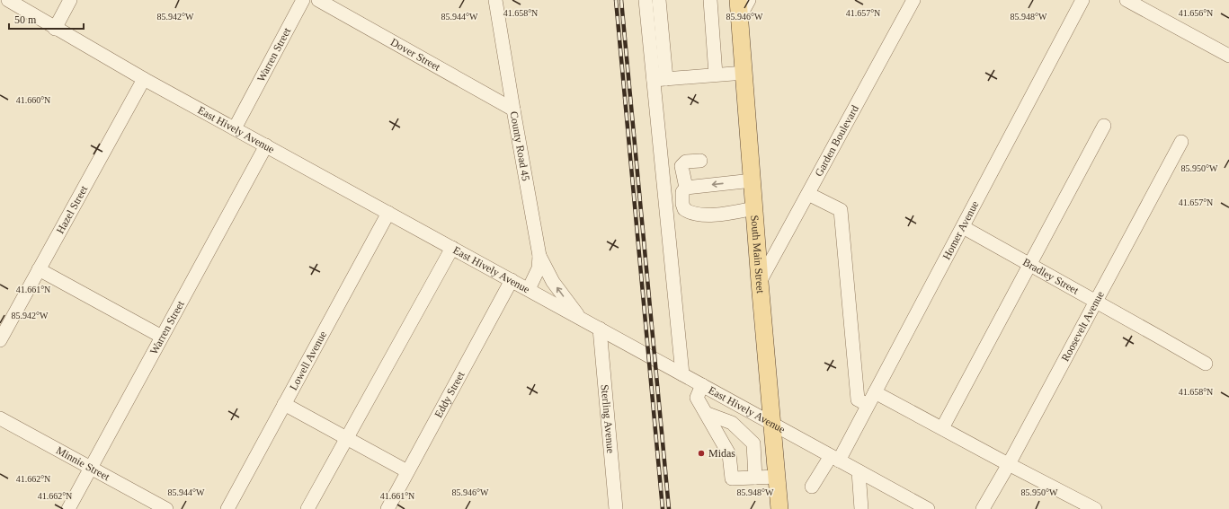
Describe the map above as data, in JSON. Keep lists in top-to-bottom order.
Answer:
{
  "streets": {
    "main road": ["South Main Street"],
    "street": [
      "Warren Street",
      "Dover Street",
      "East Hively Avenue",
      "Garden Boulevard",
      "County Road 45",
      "Hazel Street",
      "Homer Avenue",
      "Bradley Street",
      "Roosevelt Avenue",
      "Lowell Avenue",
      "Eddy Street",
      "Sterling Avenue",
      "Minnie Street"
    ]
  },
  "crossings": [
    ["Warren Street", "East Hively Avenue"],
    ["Warren Street", "Minnie Street"],
    ["Dover Street", "County Road 45"],
    ["East Hively Avenue", "County Road 45"],
    ["East Hively Avenue", "Hazel Street"],
    ["East Hively Avenue", "Homer Avenue"],
    ["East Hively Avenue", "South Main Street"],
    ["East Hively Avenue", "Lowell Avenue"],
    ["East Hively Avenue", "Eddy Street"],
    ["East Hively Avenue", "Sterling Avenue"],
    ["Garden Boulevard", "South Main Street"],
    ["Homer Avenue", "Bradley Street"],
    ["Bradley Street", "Roosevelt Avenue"]
  ],
  "places": ["Midas"],
  "scale_bar": "50 m",
  "coordinates": [
    "41.656°N",
    "41.658°N",
    "41.657°N",
    "85.942°W",
    "85.944°W",
    "85.946°W",
    "85.948°W",
    "41.660°N",
    "85.950°W",
    "41.661°N",
    "41.662°N"
  ]
}
